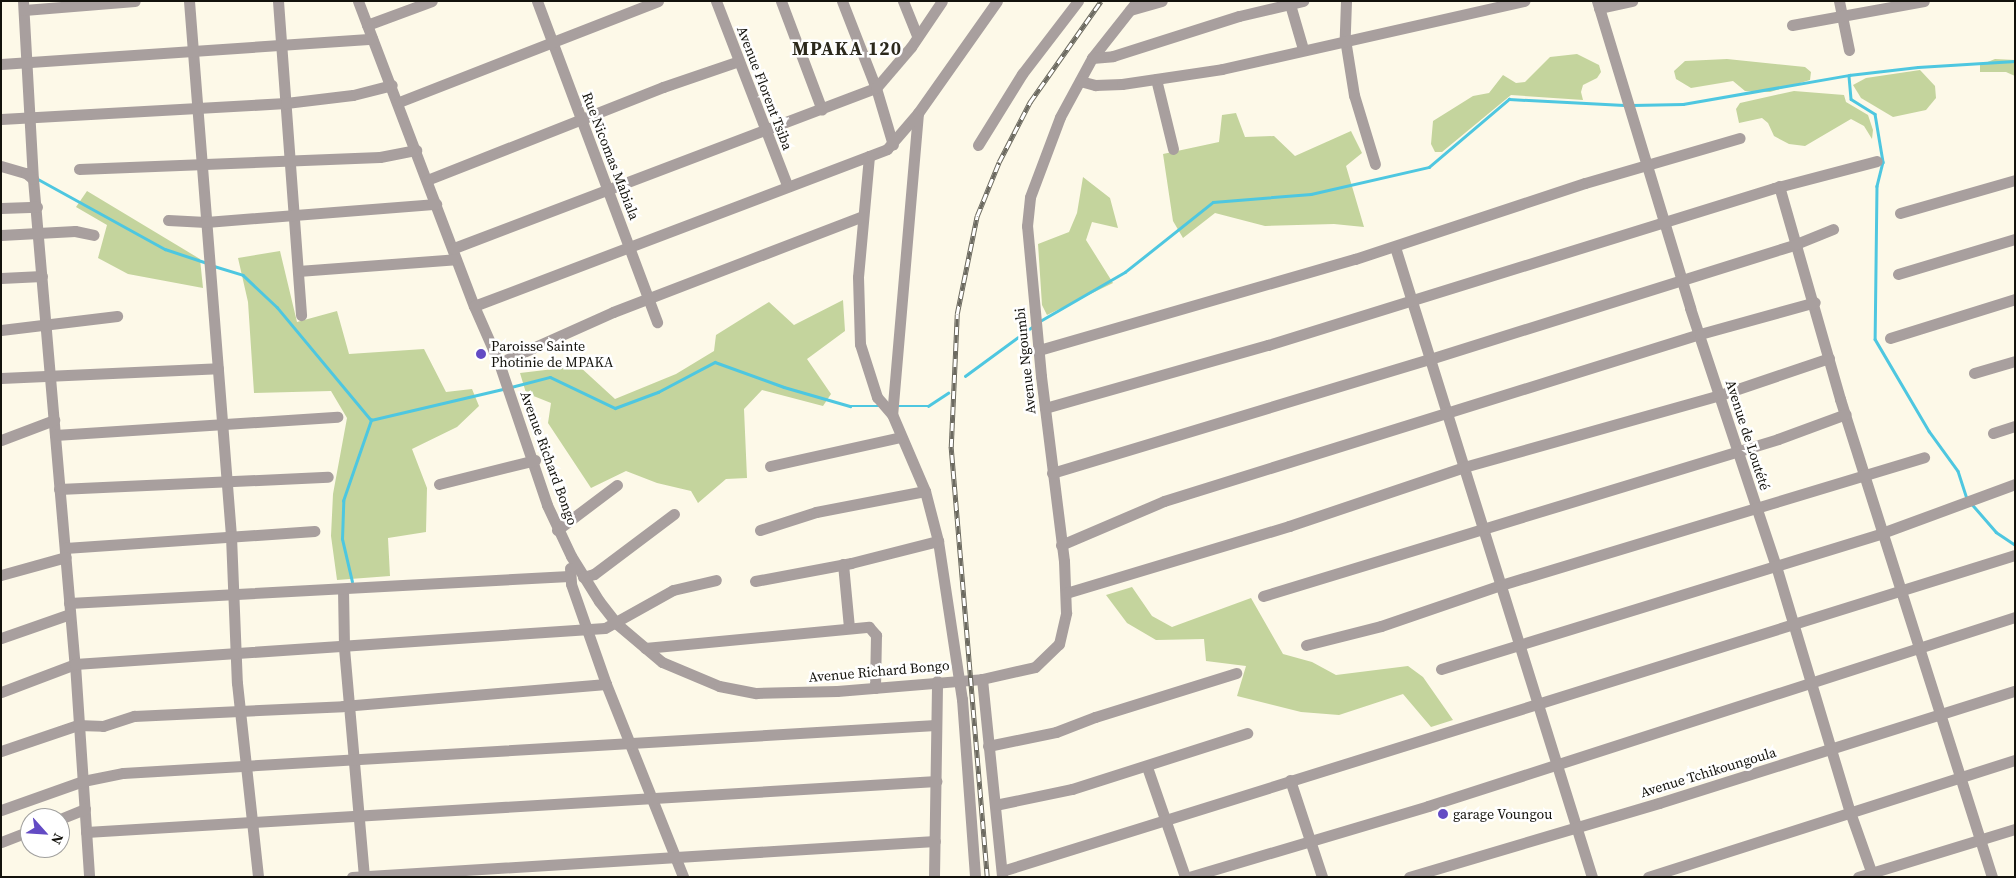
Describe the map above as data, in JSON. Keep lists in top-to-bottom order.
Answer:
{
  "streets": {
    "street": [
      "Avenue Florent Tsiba",
      "Rue Nicomas Mabiala",
      "Avenue Ngoumbi",
      "Avenue de Loutété",
      "Avenue Richard Bongo",
      "Avenue Tchikoungoula"
    ]
  },
  "crossings": [
    ["Avenue Ngoumbi", "Avenue Richard Bongo"],
    ["Avenue de Loutété", "Avenue Tchikoungoula"]
  ],
  "districts": ["MPAKA 120"],
  "places": ["Paroisse Sainte Photinie de MPAKA", "garage Voungou"],
  "north": "bottom right"
}
